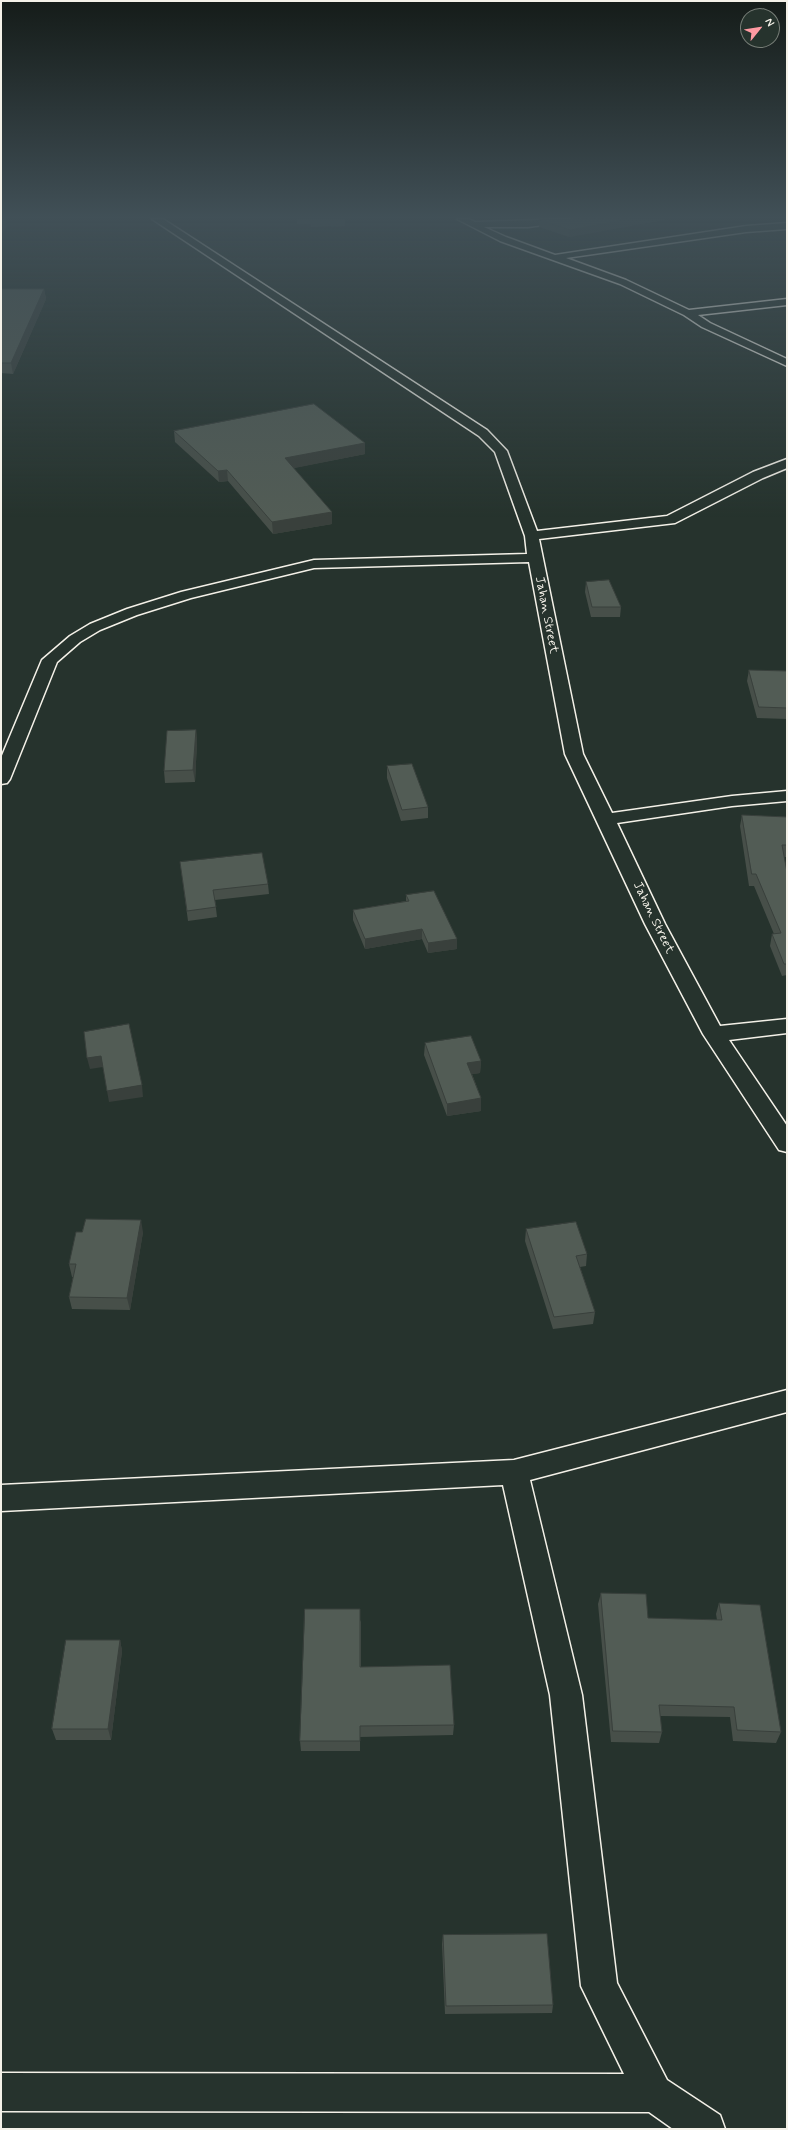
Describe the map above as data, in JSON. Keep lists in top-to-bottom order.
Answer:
{
  "streets": {
    "street": ["Jahan Street"]
  },
  "north": "top right"
}
